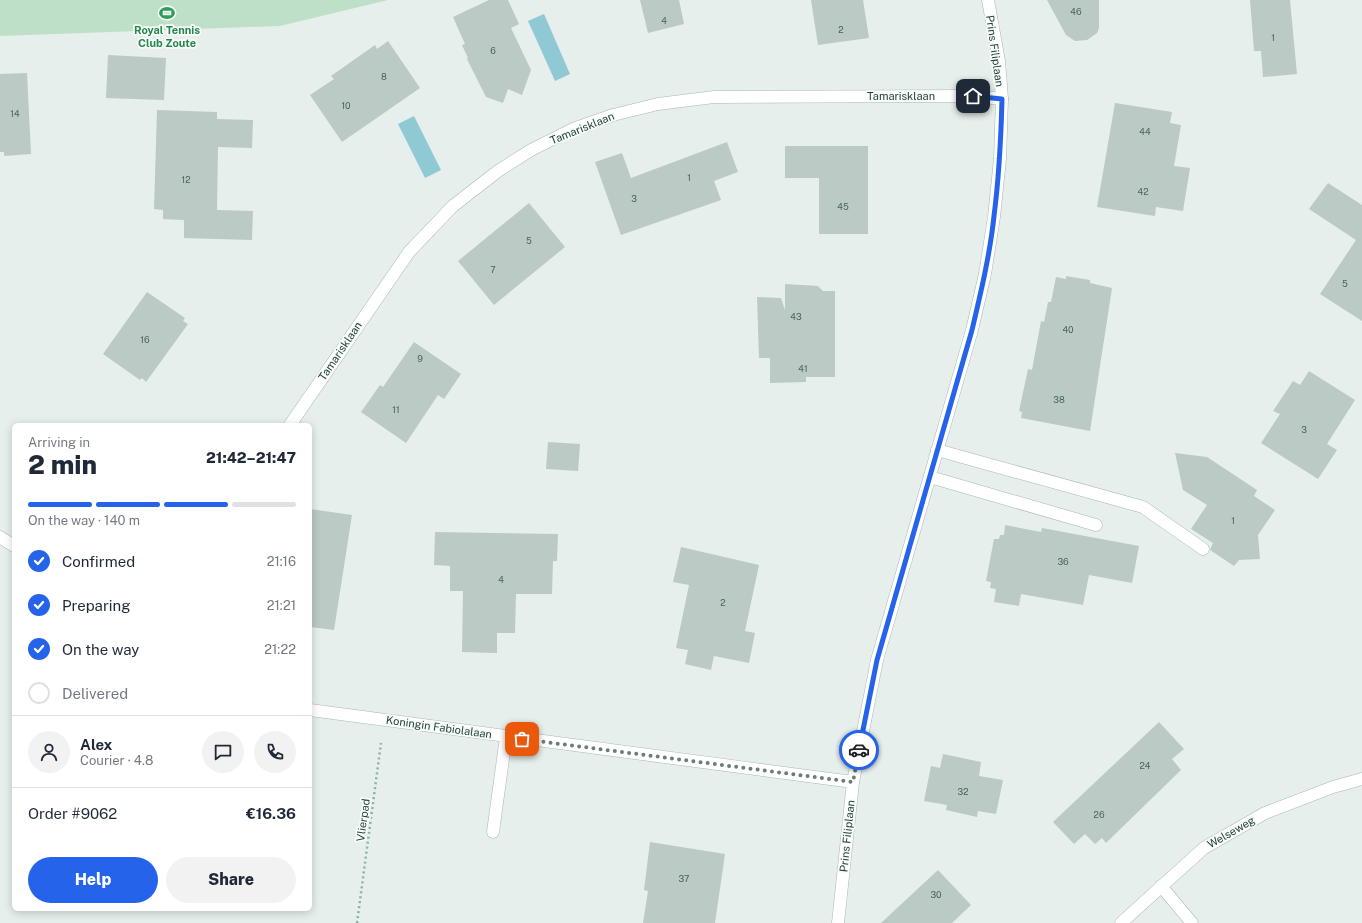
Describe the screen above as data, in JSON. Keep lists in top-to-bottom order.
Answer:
{
  "streets": {
    "street": [
      "Prins Filiplaan",
      "Tamarisklaan",
      "Koningin Fabiolalaan",
      "Welseweg"
    ],
    "path": ["Vlierpad"]
  },
  "crossings": [
    ["Prins Filiplaan", "Tamarisklaan"],
    ["Prins Filiplaan", "Koningin Fabiolalaan"],
    ["Koningin Fabiolalaan", "Vlierpad"]
  ],
  "places": {
    "sports": ["Royal Tennis Club Zoute"]
  },
  "house_numbers": [
    "46",
    "4",
    "2",
    "1",
    "6",
    "8",
    "10",
    "14",
    "44",
    "1",
    "12",
    "42",
    "3",
    "45",
    "5",
    "7",
    "5",
    "43",
    "40",
    "16",
    "9",
    "41",
    "38",
    "11",
    "3",
    "1",
    "36",
    "4",
    "2",
    "24",
    "32",
    "26",
    "37",
    "30"
  ],
  "page": {
    "heading": ["2 min", "Arriving in", "21:42–21:47"],
    "panel": [
      "Alex",
      "Courier · 4.8",
      "Order #9062",
      "€16.36"
    ],
    "bar": "On the way · 140 m",
    "list": [
      ["Confirmed", "21:16"],
      ["Preparing", "21:21"],
      ["On the way", "21:22"],
      "Delivered"
    ],
    "buttons": ["Help", "Share"]
  }
}
